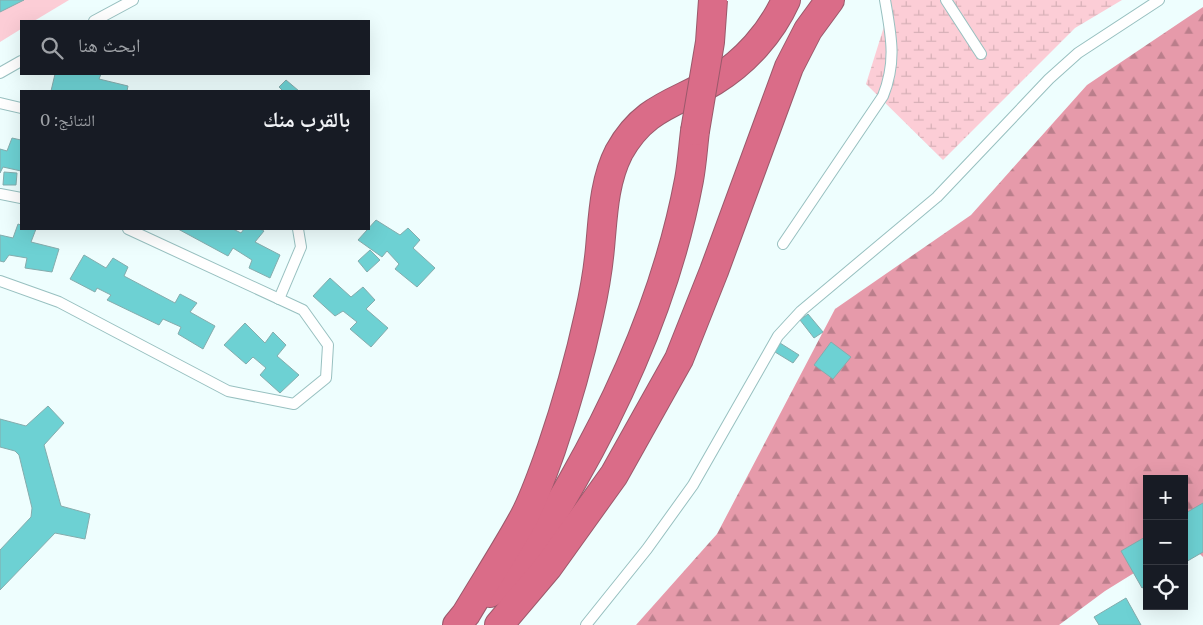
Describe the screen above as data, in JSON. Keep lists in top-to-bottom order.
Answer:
{
  "page": {
    "search": "ابحث هنا",
    "heading": ["بالقرب منك", "النتائج: 0"],
    "map_buttons": ["+", "−"]
  }
}
